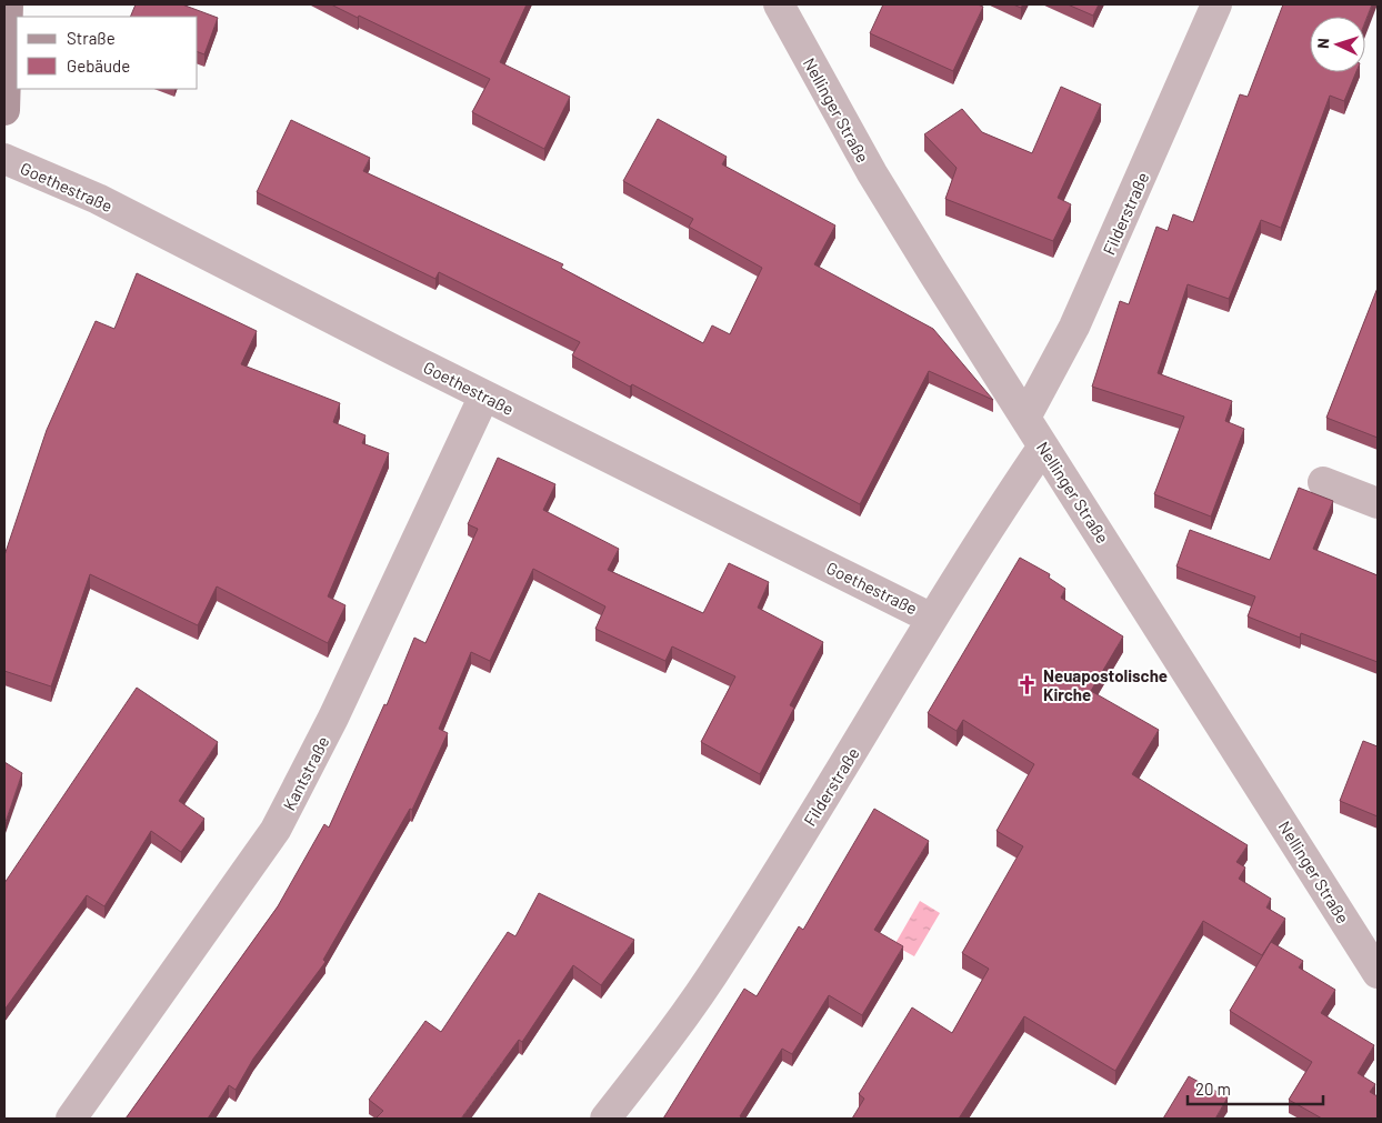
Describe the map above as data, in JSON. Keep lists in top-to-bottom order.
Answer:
{
  "streets": {
    "street": [
      "Nellinger Straße",
      "Goethestraße",
      "Filderstraße",
      "Kantstraße"
    ]
  },
  "crossings": [
    ["Nellinger Straße", "Filderstraße"],
    ["Goethestraße", "Filderstraße"],
    ["Goethestraße", "Kantstraße"]
  ],
  "places": {
    "church": ["Neuapostolische Kirche"]
  },
  "legend": ["Straße", "Gebäude"],
  "scale_bar": "20 m",
  "north": "left"
}
